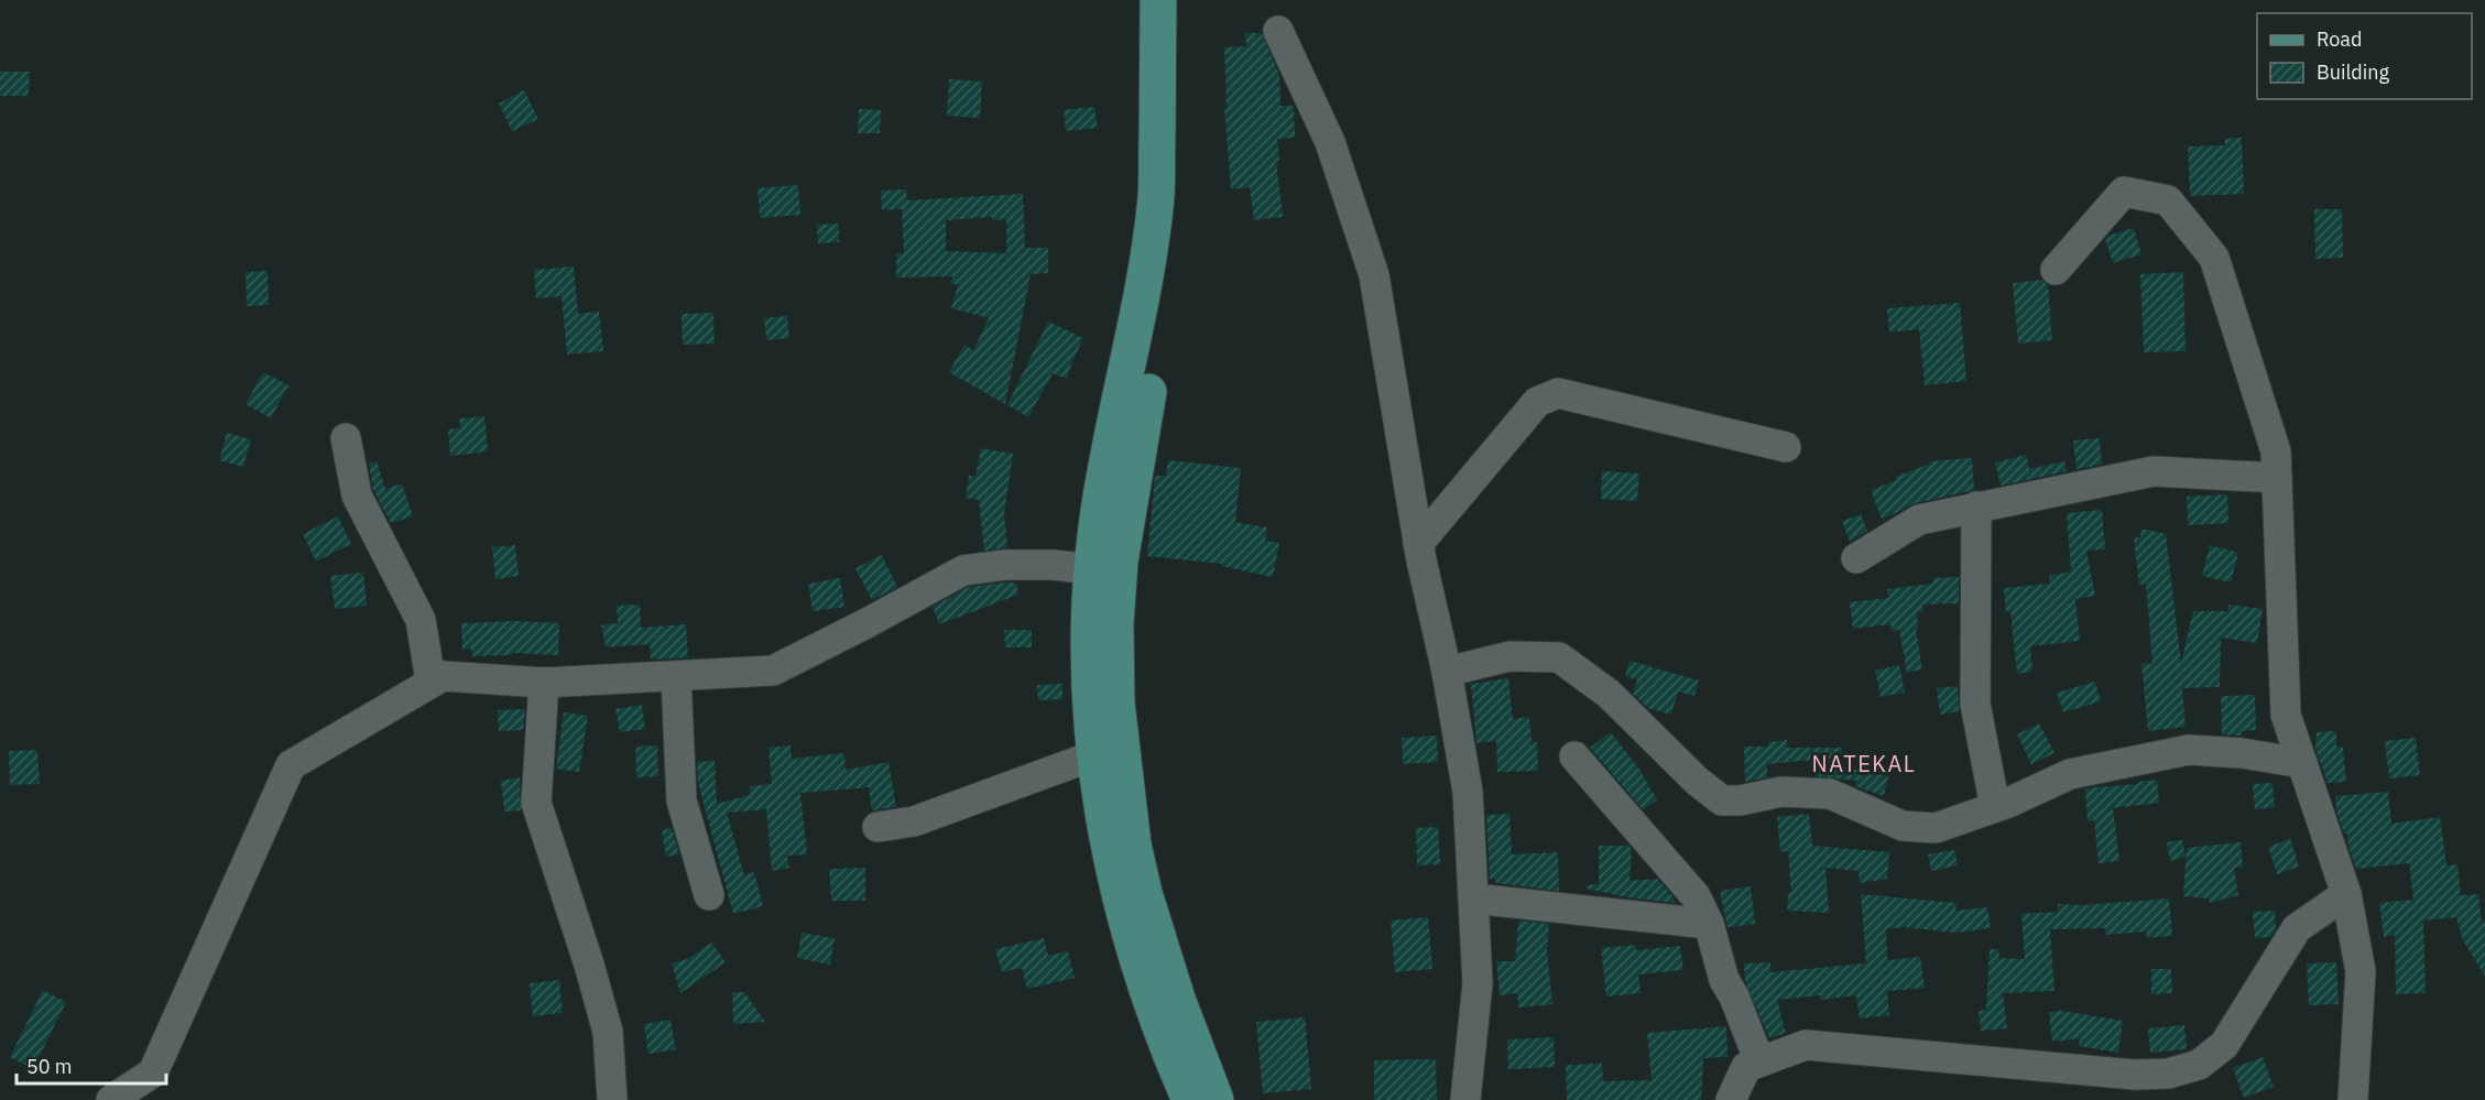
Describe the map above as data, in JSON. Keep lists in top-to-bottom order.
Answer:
{
  "districts": ["NATEKAL"],
  "legend": ["Road", "Building"],
  "scale_bar": "50 m"
}
